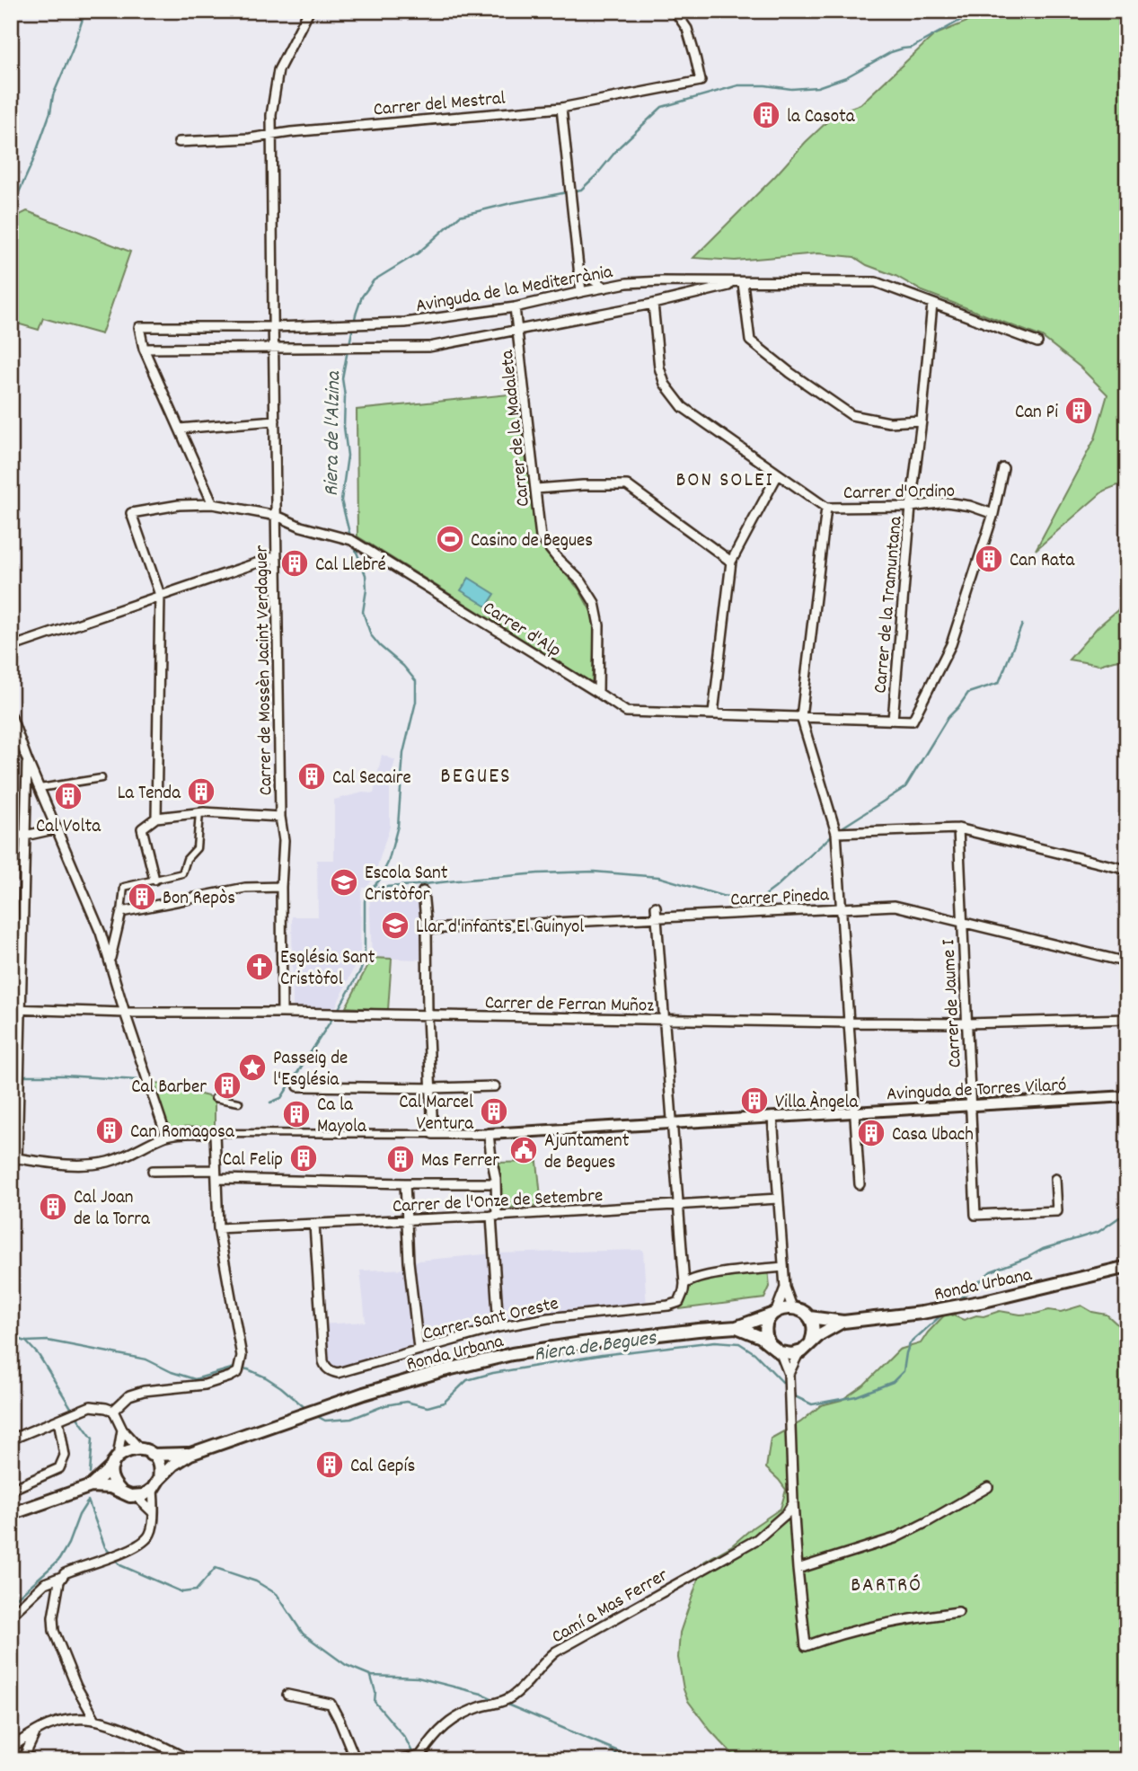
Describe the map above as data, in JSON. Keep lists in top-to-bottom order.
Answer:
{
  "streets": {
    "main road": ["Ronda Urbana"],
    "street": [
      "Carrer del Mestral",
      "Avinguda de la Mediterrània",
      "Carrer de la Madaleta",
      "Carrer d'Ordino",
      "Carrer de la Tramuntana",
      "Carrer d'Alp",
      "Carrer de Mossèn Jacint Verdaguer",
      "Carrer Pineda",
      "Carrer de Ferran Muñoz",
      "Carrer de Jaume I",
      "Avinguda de Torres Vilaró",
      "Carrer de l'Onze de Setembre",
      "Carrer Sant Oreste",
      "Camí a Mas Ferrer"
    ]
  },
  "crossings": [
    ["Carrer del Mestral", "Carrer de Mossèn Jacint Verdaguer"],
    ["Avinguda de la Mediterrània", "Carrer de la Madaleta"],
    ["Avinguda de la Mediterrània", "Carrer d'Ordino"],
    ["Avinguda de la Mediterrània", "Carrer de la Tramuntana"],
    ["Avinguda de la Mediterrània", "Carrer de Mossèn Jacint Verdaguer"],
    ["Carrer de la Madaleta", "Carrer d'Alp"],
    ["Carrer d'Ordino", "Carrer de la Tramuntana"],
    ["Carrer d'Ordino", "Carrer d'Alp"],
    ["Carrer de la Tramuntana", "Carrer d'Alp"],
    ["Carrer d'Alp", "Carrer de Mossèn Jacint Verdaguer"],
    ["Carrer de Mossèn Jacint Verdaguer", "Carrer de Ferran Muñoz"],
    ["Carrer Pineda", "Carrer de Jaume I"],
    ["Carrer de Ferran Muñoz", "Carrer de Jaume I"],
    ["Carrer de Jaume I", "Avinguda de Torres Vilaró"],
    ["Carrer de l'Onze de Setembre", "Carrer Sant Oreste"]
  ],
  "districts": ["BON SOLEI", "BEGUES", "BARTRÓ"],
  "water": ["Riera de l'Alzina", "Riera de Begues"],
  "places": {
    "building": [
      "la Casota",
      "Can Pi",
      "Can Rata",
      "Cal Llebré",
      "Cal Secaire",
      "La Tenda",
      "Cal Volta",
      "Bon Repòs",
      "Cal Barber",
      "Villa Àngela",
      "Cal Marcel Ventura",
      "Ca la Mayola",
      "Can Romagosa",
      "Casa Ubach",
      "Cal Felip",
      "Mas Ferrer",
      "Cal Joan de la Torra",
      "Cal Gepís"
    ],
    "sports": ["Casino de Begues"],
    "school or university": ["Escola Sant Cristòfor", "Llar d'infants El Guinyol"],
    "church": ["Església Sant Cristòfol"],
    "place": ["Passeig de l'Església"],
    "public building": ["Ajuntament de Begues"]
  }
}
